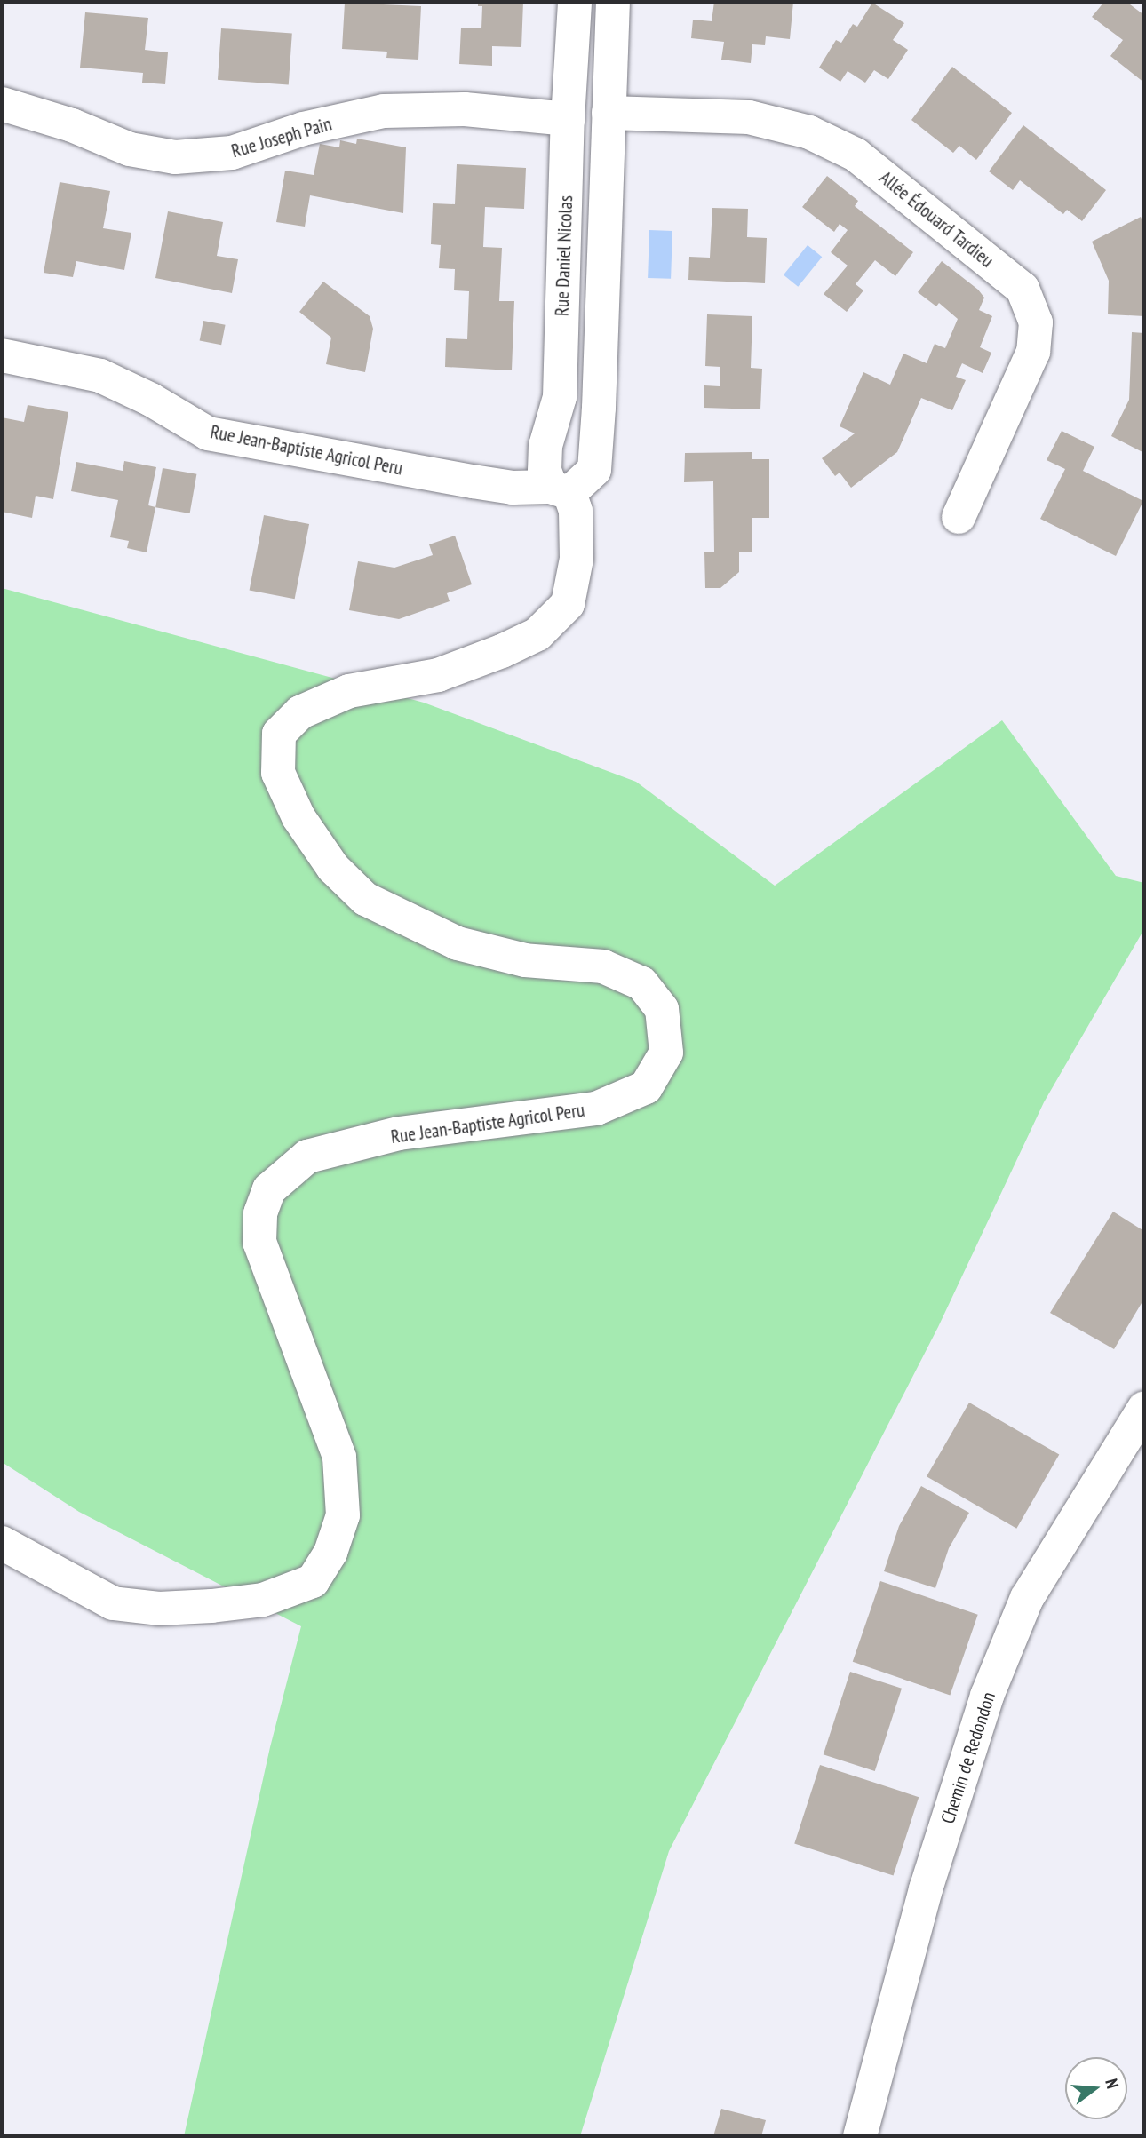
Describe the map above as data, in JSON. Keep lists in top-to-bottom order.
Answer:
{
  "streets": {
    "street": [
      "Rue Joseph Pain",
      "Allée Édouard Tardieu",
      "Rue Daniel Nicolas",
      "Rue Jean-Baptiste Agricol Peru",
      "Chemin de Redondon"
    ]
  },
  "crossings": [
    ["Rue Joseph Pain", "Rue Daniel Nicolas"],
    ["Rue Daniel Nicolas", "Rue Jean-Baptiste Agricol Peru"]
  ],
  "north": "right"
}
